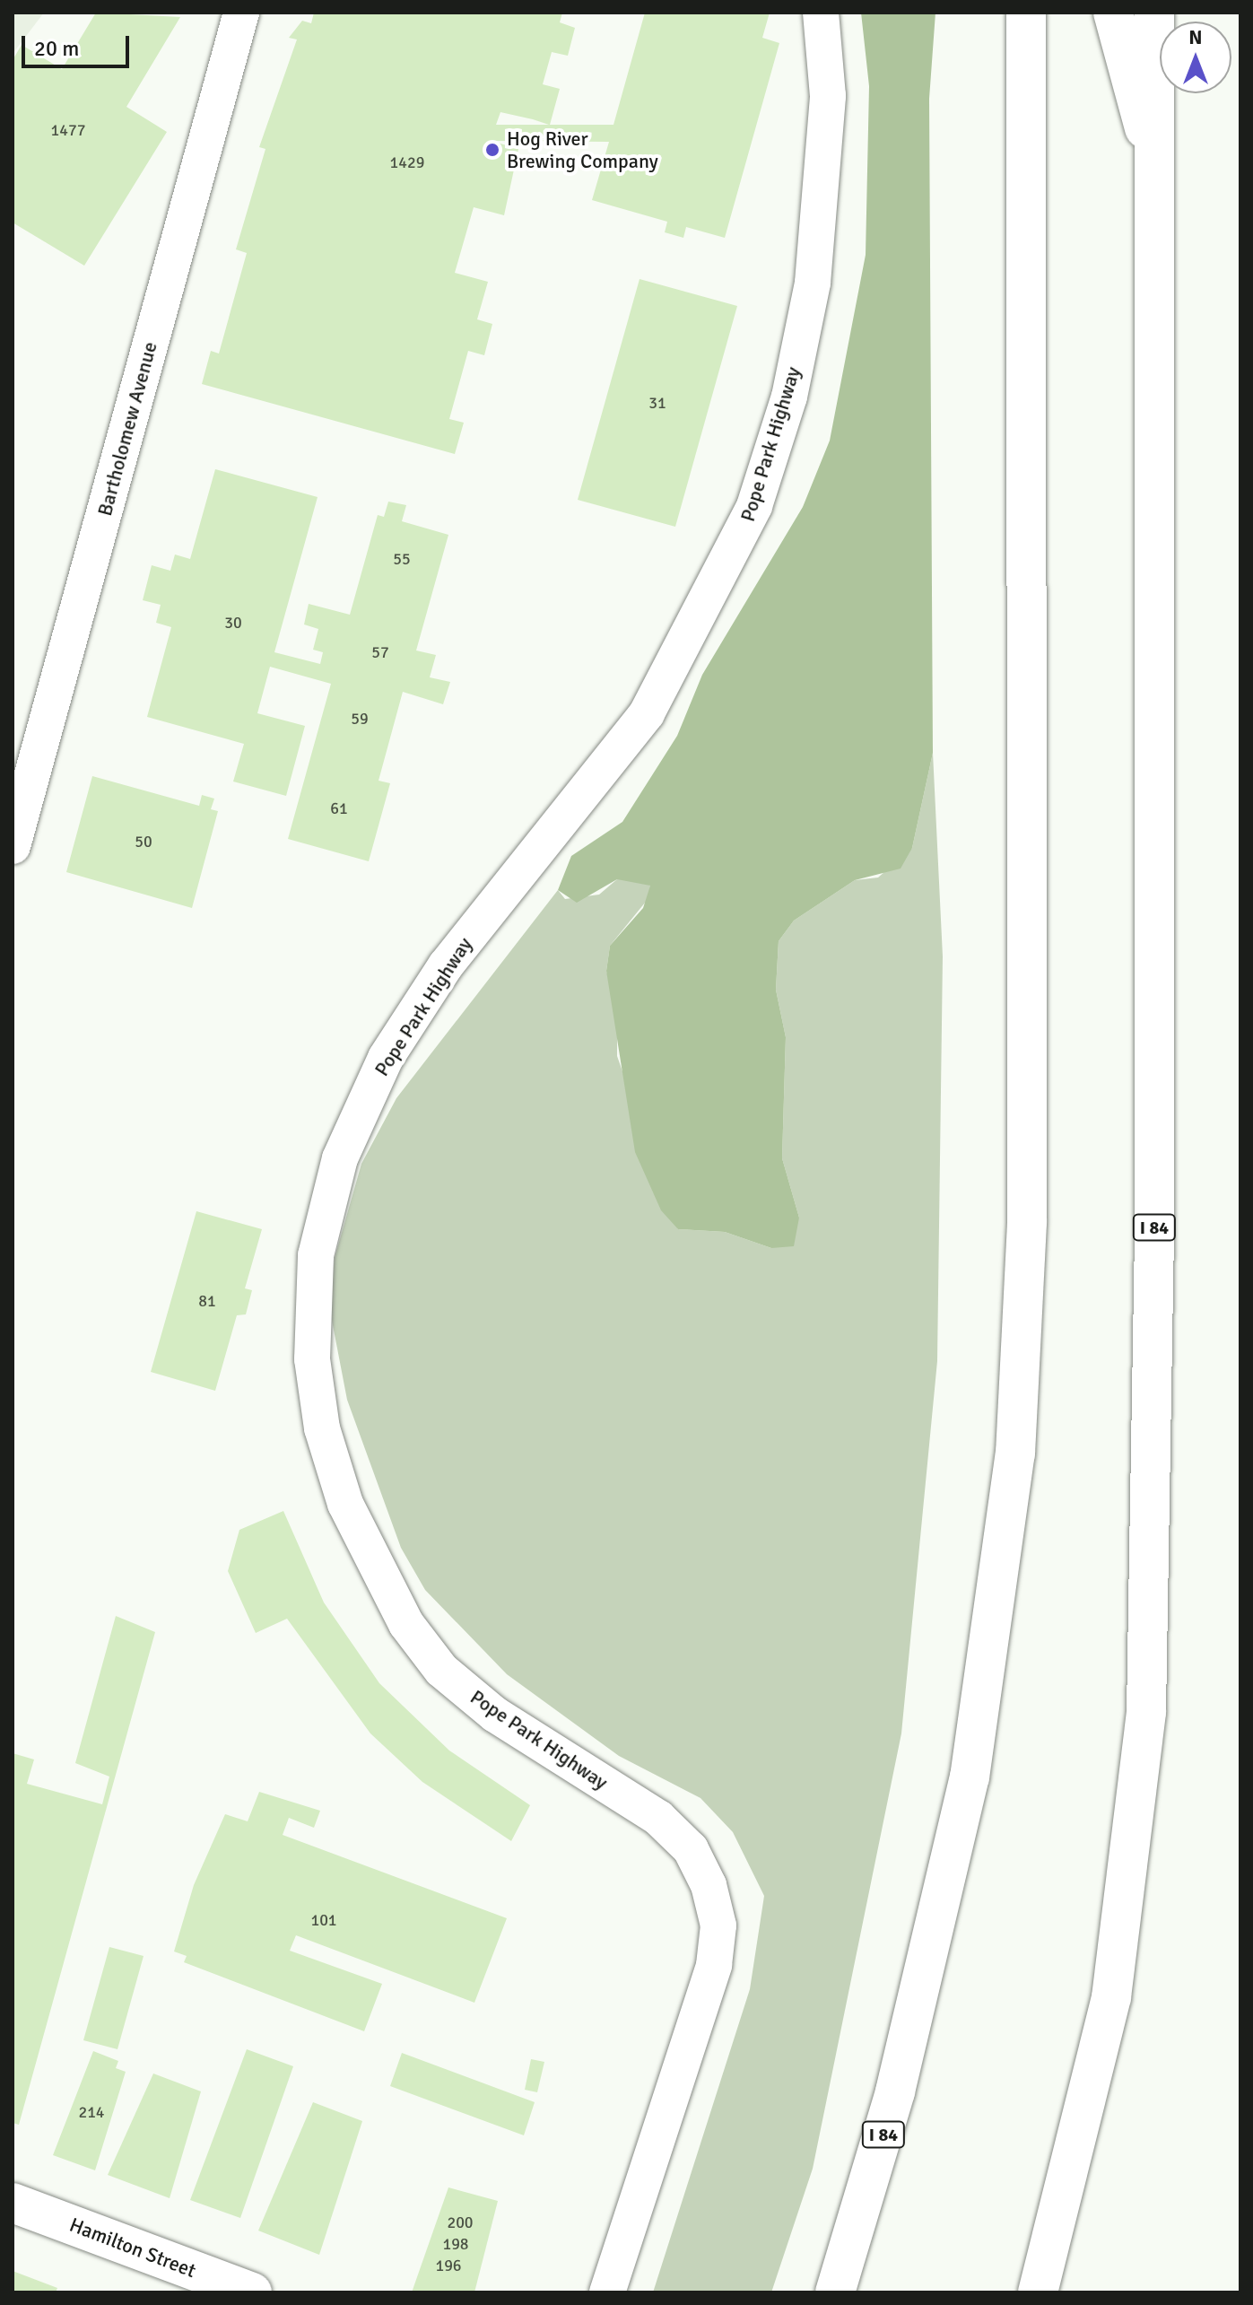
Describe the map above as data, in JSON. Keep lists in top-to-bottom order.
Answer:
{
  "streets": {
    "main road": ["I 84", "Hamilton Street"],
    "street": ["Bartholomew Avenue", "Pope Park Highway"]
  },
  "places": ["Hog River Brewing Company"],
  "house_numbers": [
    "1477",
    "1429",
    "31",
    "55",
    "30",
    "57",
    "59",
    "61",
    "50",
    "81",
    "101",
    "214",
    "200",
    "198",
    "196"
  ],
  "scale_bar": "20 m",
  "north": "top"
}
